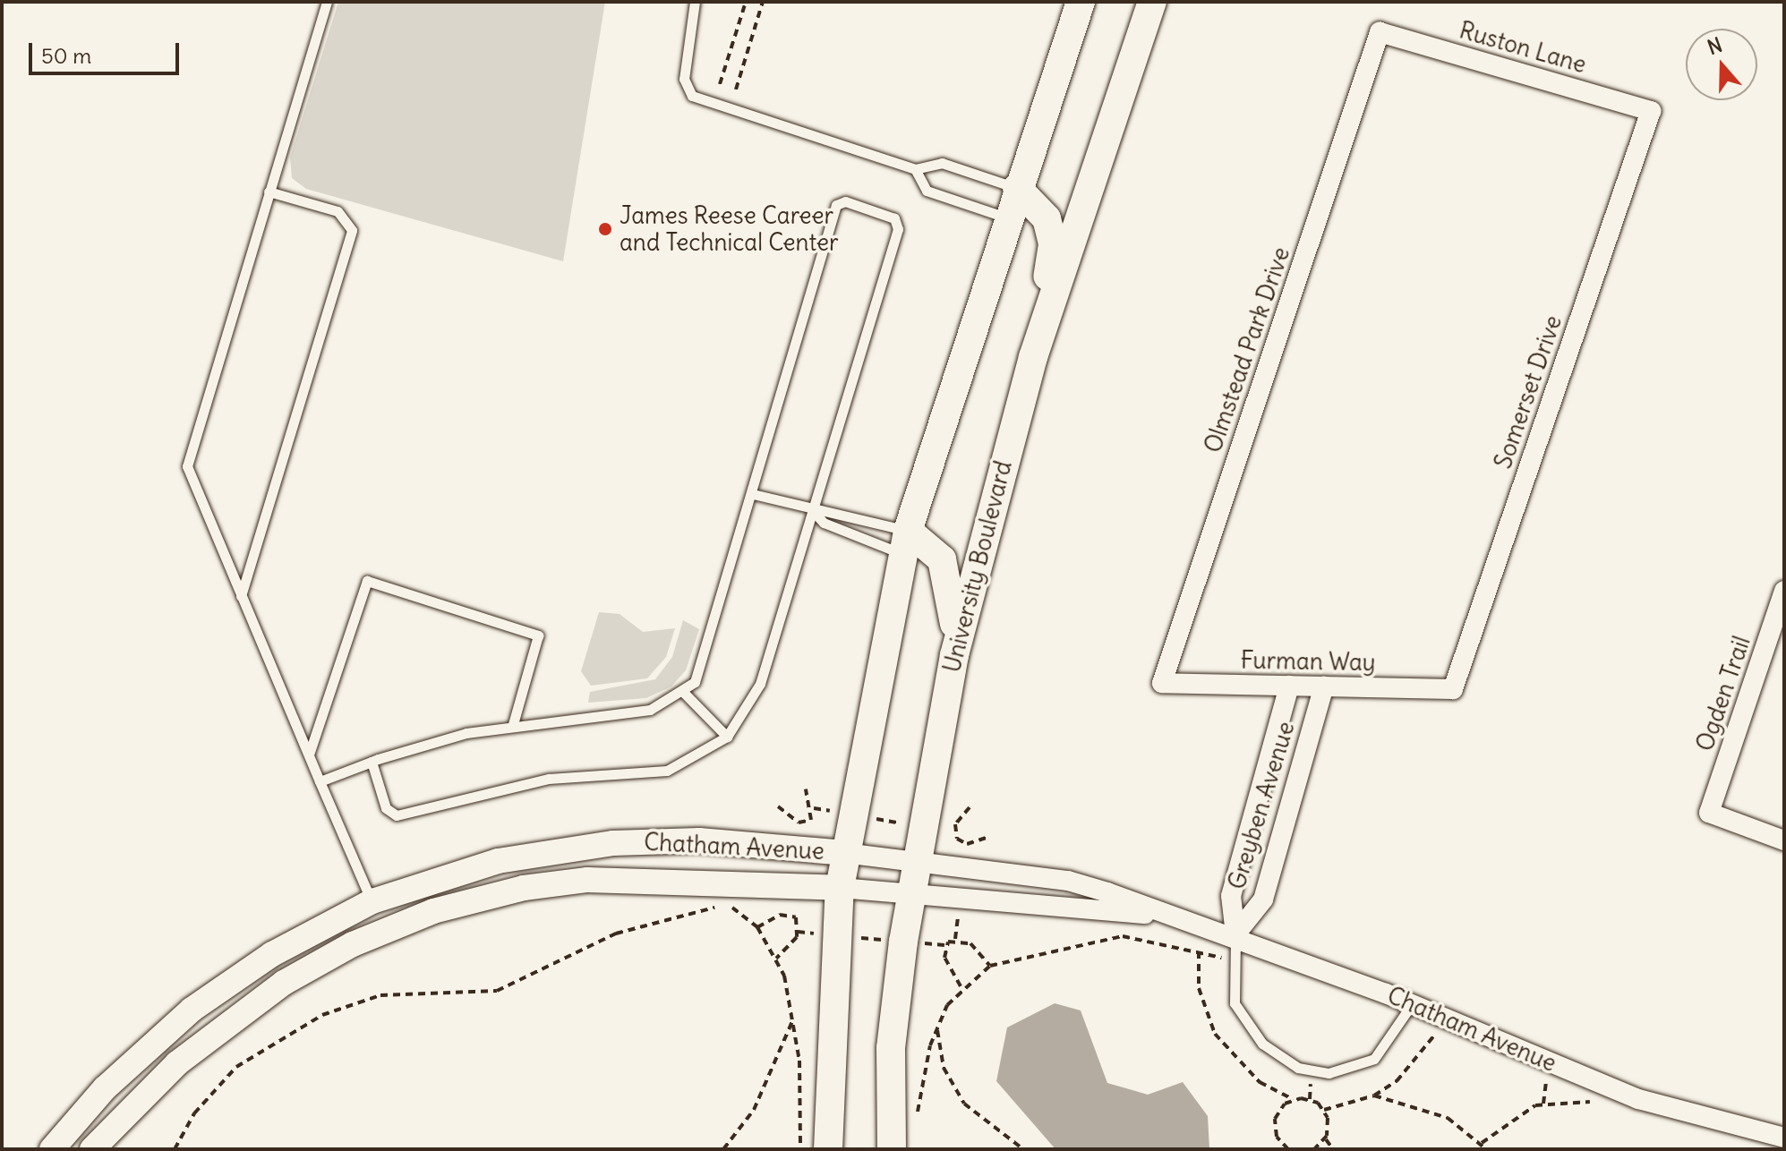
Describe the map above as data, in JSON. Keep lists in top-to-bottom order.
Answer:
{
  "streets": {
    "main road": ["University Boulevard"],
    "street": [
      "Ruston Lane",
      "Olmstead Park Drive",
      "Somerset Drive",
      "Furman Way",
      "Ogden Trail",
      "Greyben Avenue",
      "Chatham Avenue"
    ]
  },
  "crossings": [
    ["Ruston Lane", "Olmstead Park Drive"],
    ["Ruston Lane", "Somerset Drive"],
    ["Olmstead Park Drive", "Furman Way"],
    ["Somerset Drive", "Furman Way"],
    ["University Boulevard", "Chatham Avenue"],
    ["Furman Way", "Greyben Avenue"],
    ["Greyben Avenue", "Chatham Avenue"]
  ],
  "places": ["James Reese Career and Technical Center"],
  "scale_bar": "50 m",
  "north": "top"
}
